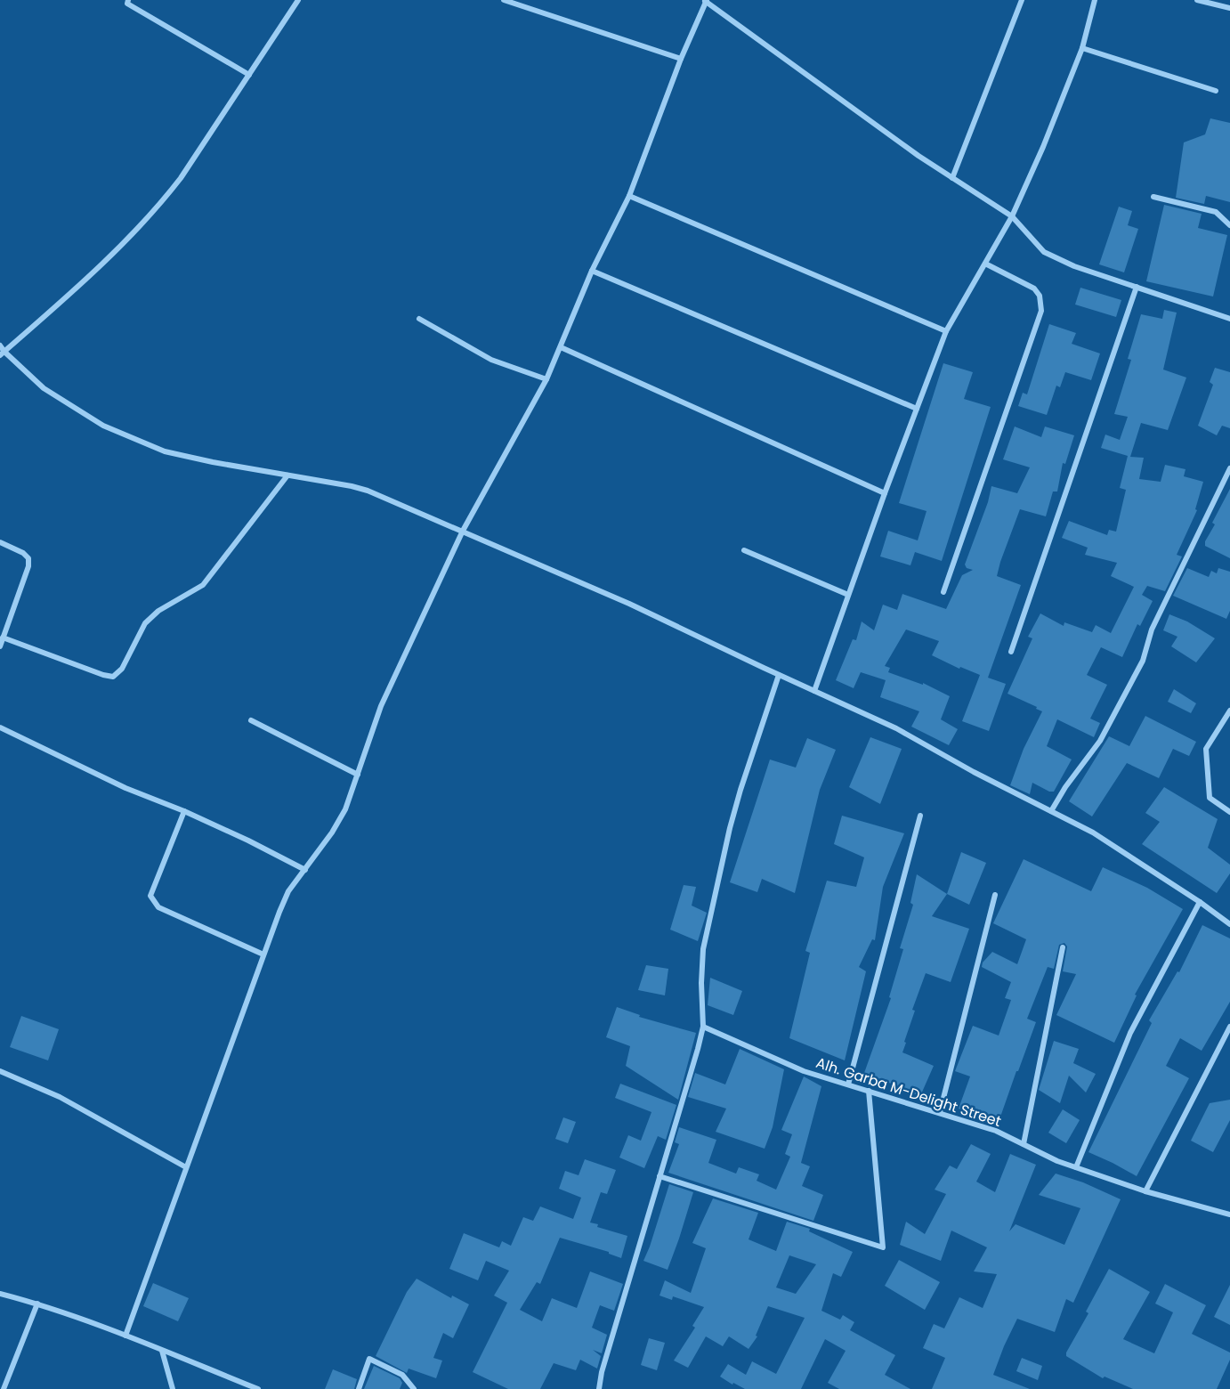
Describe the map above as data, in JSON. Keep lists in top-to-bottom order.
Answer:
{
  "streets": {
    "street": ["Alh. Garba M-Delight Street"]
  }
}
